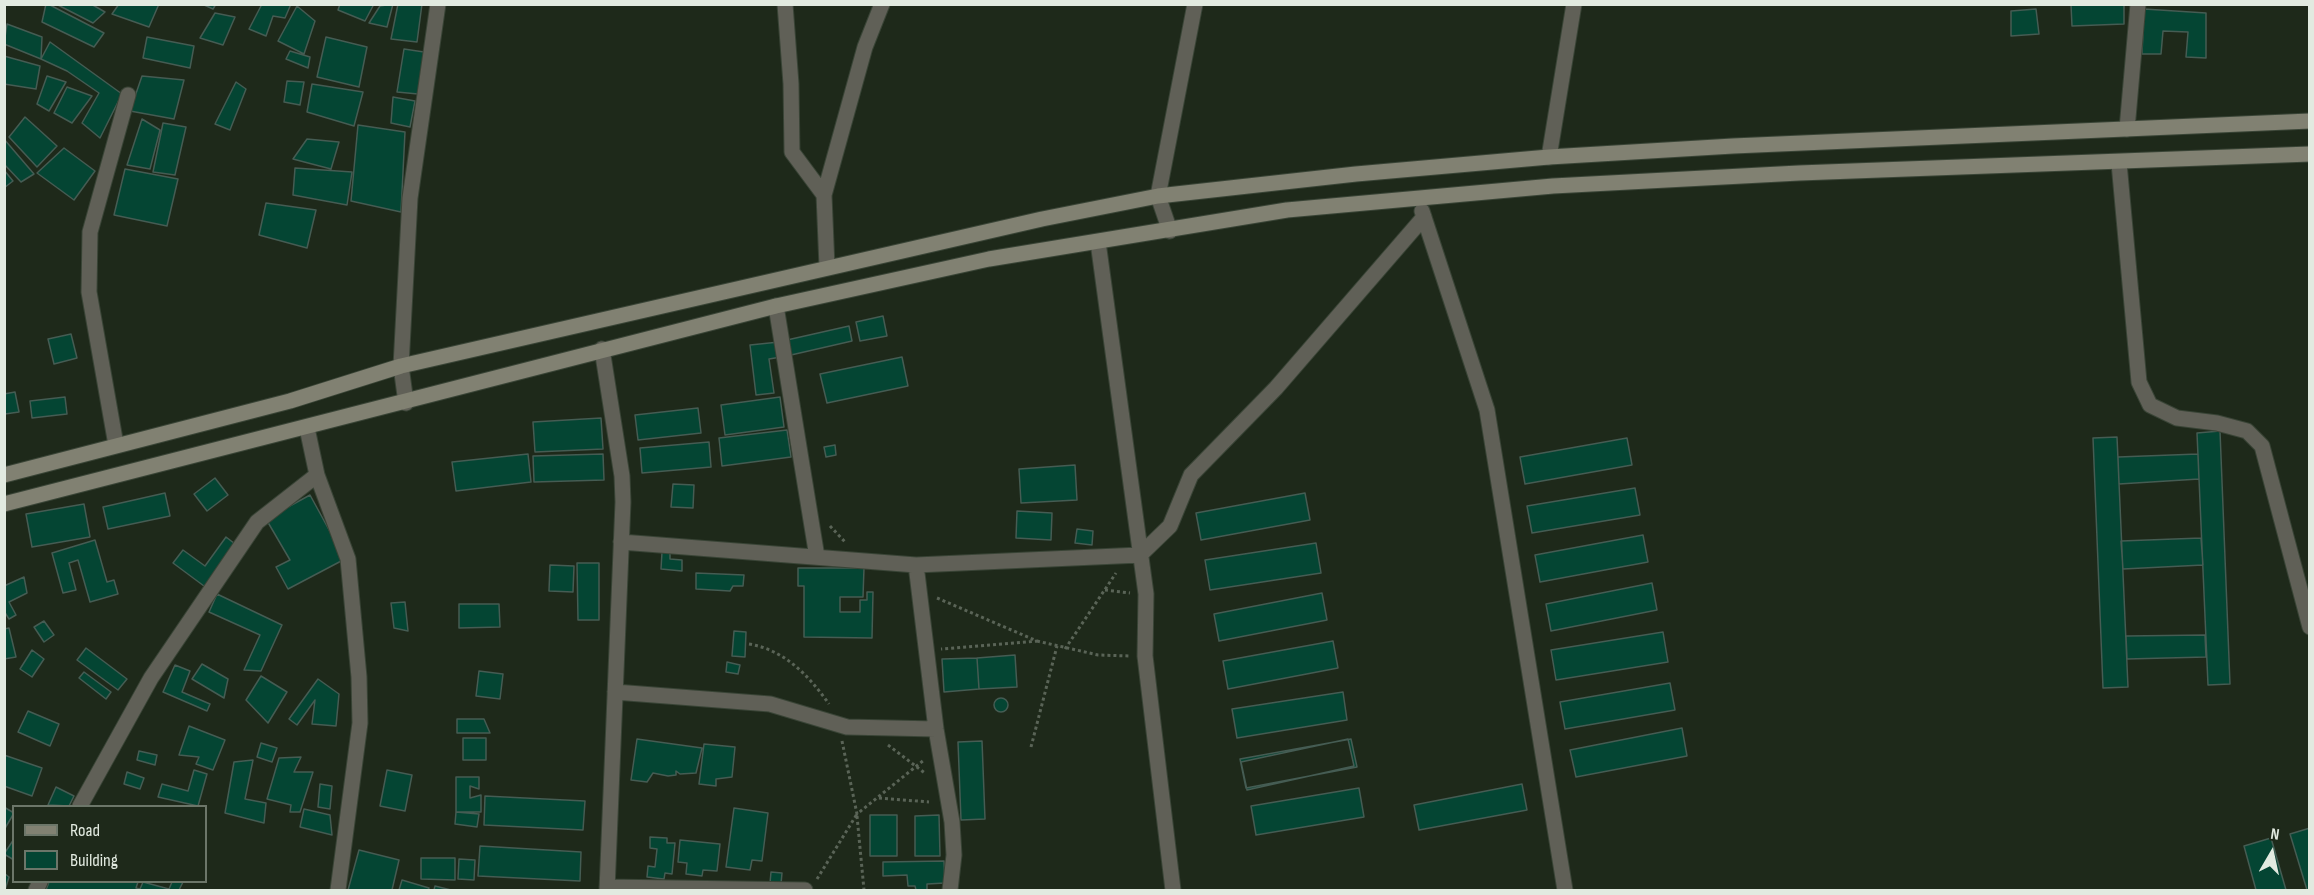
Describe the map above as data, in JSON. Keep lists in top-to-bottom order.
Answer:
{
  "legend": ["Road", "Building"],
  "north": "top"
}
